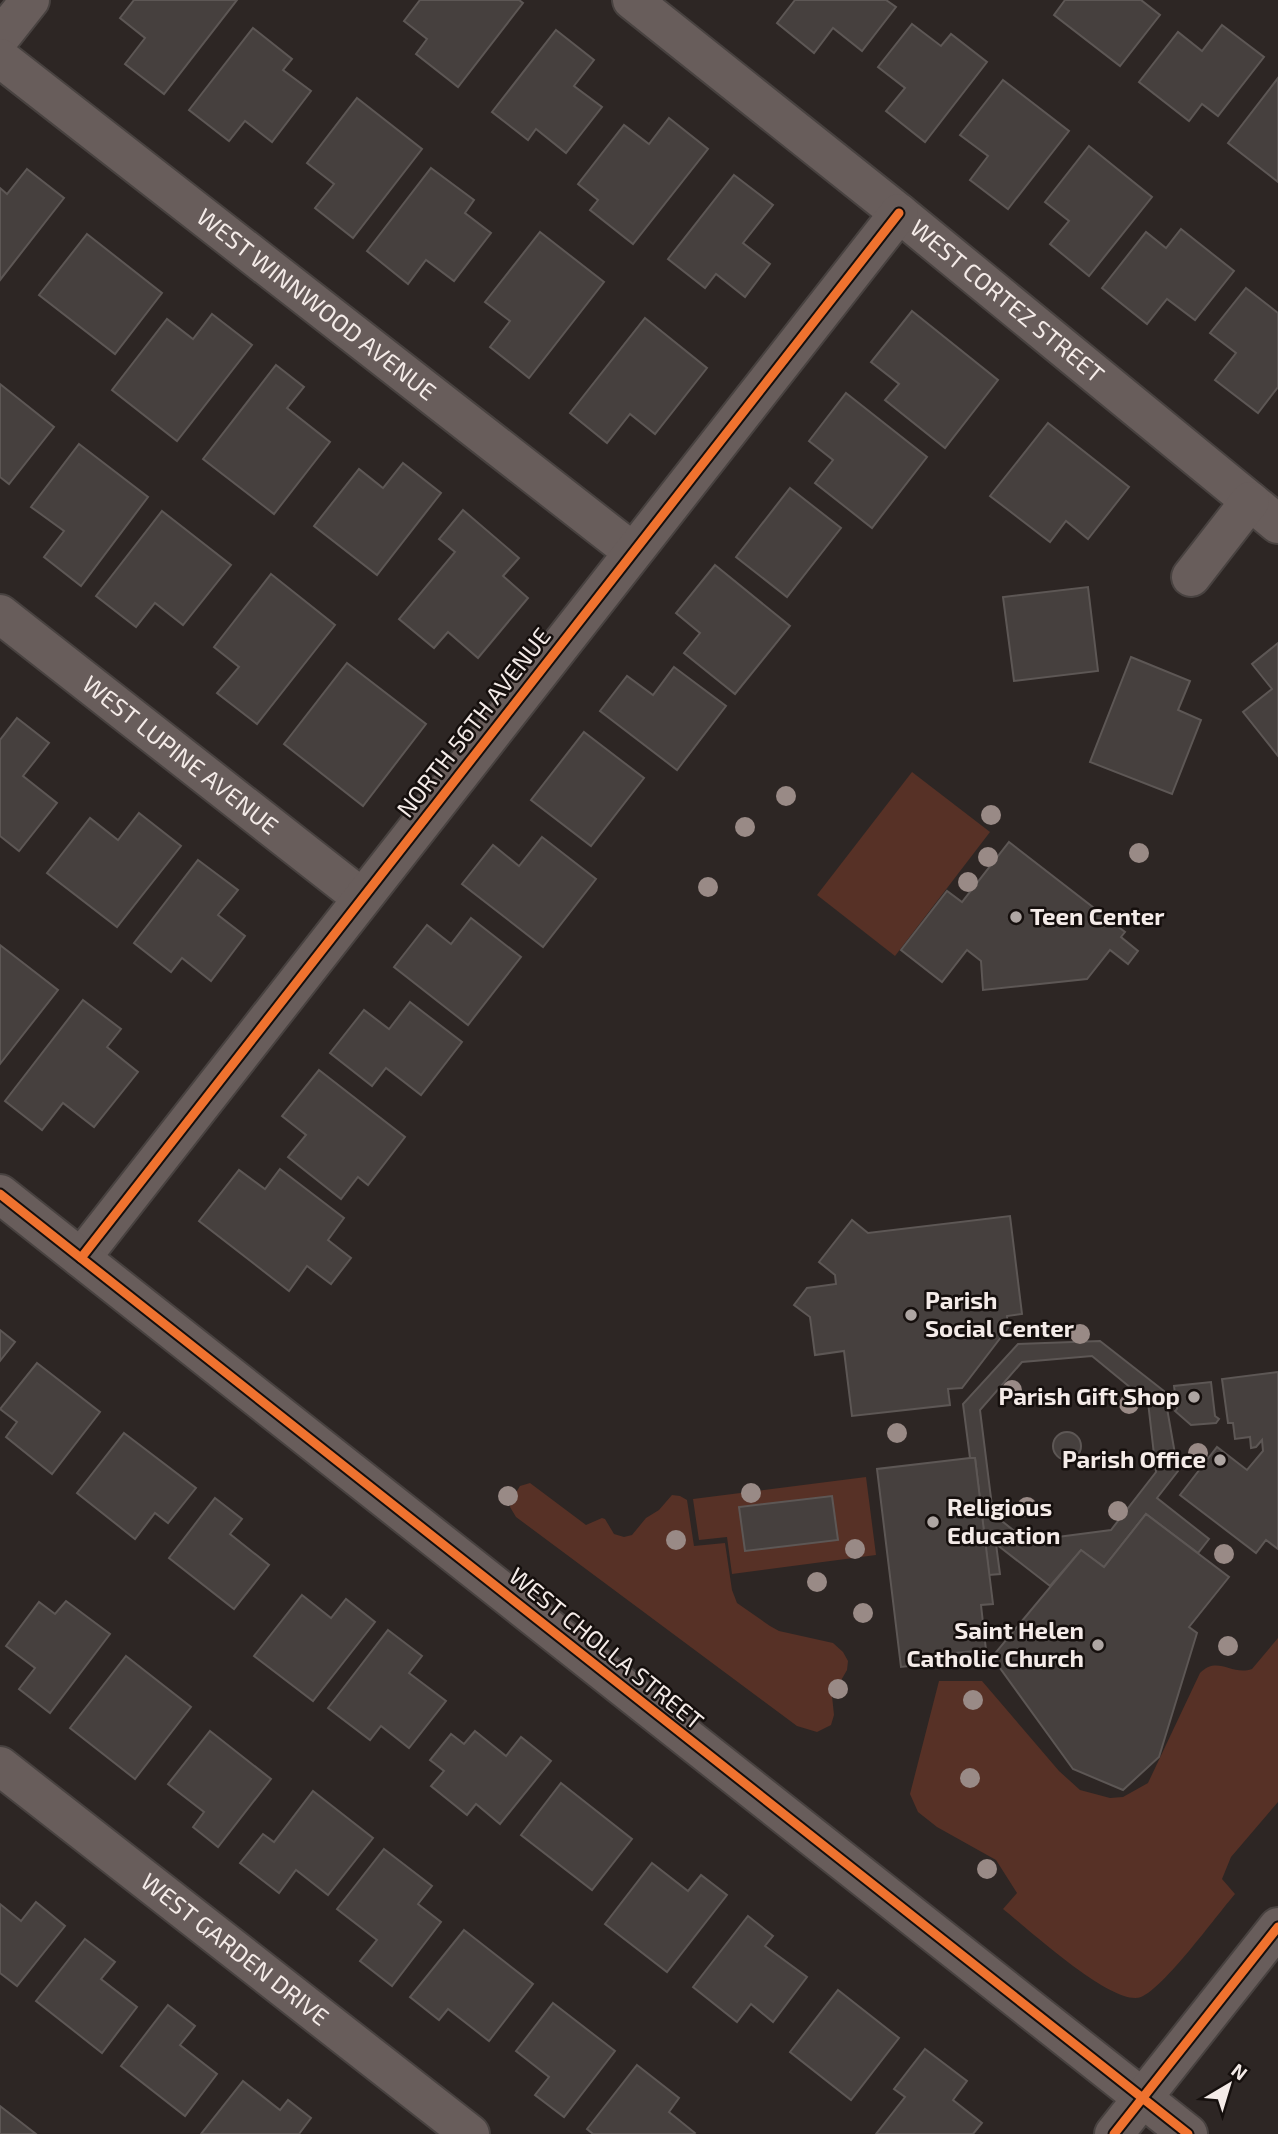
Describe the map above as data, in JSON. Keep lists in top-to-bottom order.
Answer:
{
  "streets": {
    "street": [
      "WEST CORTEZ STREET",
      "WEST WINNWOOD AVENUE",
      "NORTH 56TH AVENUE",
      "WEST LUPINE AVENUE",
      "WEST CHOLLA STREET",
      "WEST GARDEN DRIVE"
    ]
  },
  "crossings": [
    ["WEST CORTEZ STREET", "NORTH 56TH AVENUE"],
    ["WEST WINNWOOD AVENUE", "NORTH 56TH AVENUE"],
    ["NORTH 56TH AVENUE", "WEST LUPINE AVENUE"],
    ["NORTH 56TH AVENUE", "WEST CHOLLA STREET"]
  ],
  "places": [
    "Teen Center",
    "Parish Social Center",
    "Parish Gift Shop",
    "Parish Office",
    "Religious Education",
    "Saint Helen Catholic Church"
  ],
  "north": "top right"
}
